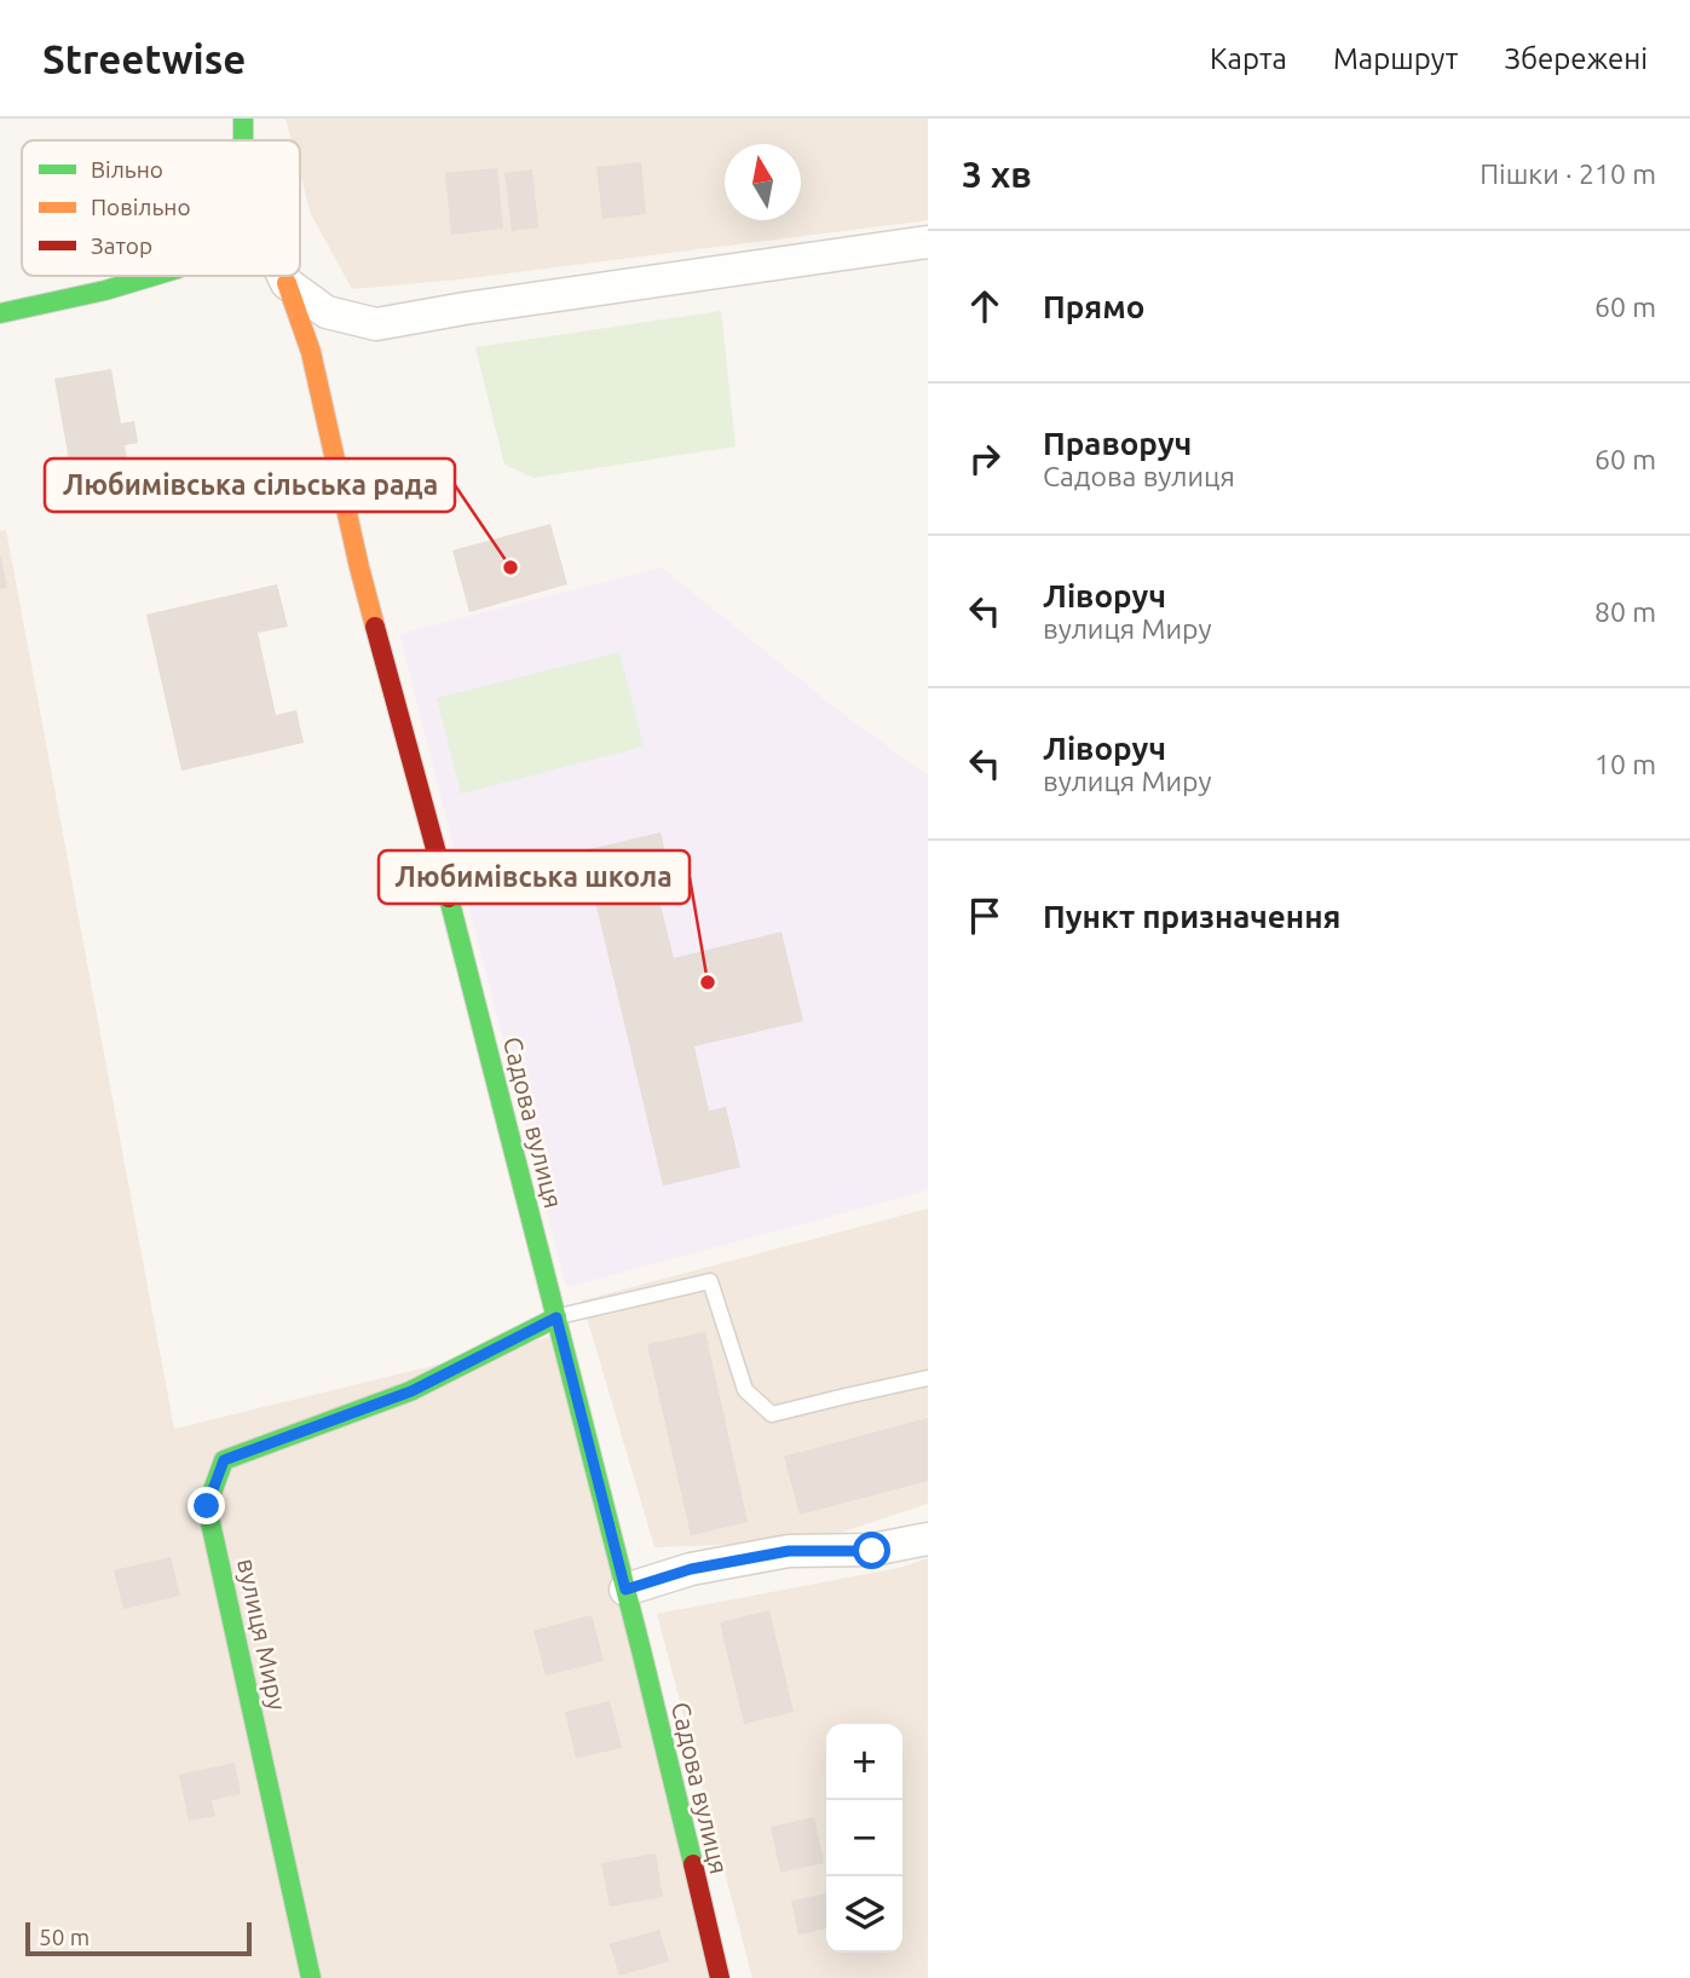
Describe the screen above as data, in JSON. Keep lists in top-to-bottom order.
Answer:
{
  "streets": {
    "street": ["Садова вулиця", "вулиця Миру"]
  },
  "crossings": [
    ["Садова вулиця", "вулиця Миру"]
  ],
  "places": ["Любимівська сільська рада", "Любимівська школа"],
  "legend": ["Вільно", "Повільно", "Затор"],
  "scale_bar": "50 m",
  "north": "top",
  "page": {
    "header": "Streetwise",
    "nav": ["Карта", "Маршрут", "Збережені"],
    "heading": ["3 хв", "Пішки · 210 m"],
    "list": [
      ["Прямо", "60 m"],
      ["Праворуч", "Садова вулиця", "60 m"],
      ["Ліворуч", "вулиця Миру", "80 m"],
      ["Ліворуч", "вулиця Миру", "10 m"],
      "Пункт призначення"
    ],
    "map_buttons": ["+", "−"],
    "scale": "50 m"
  }
}
